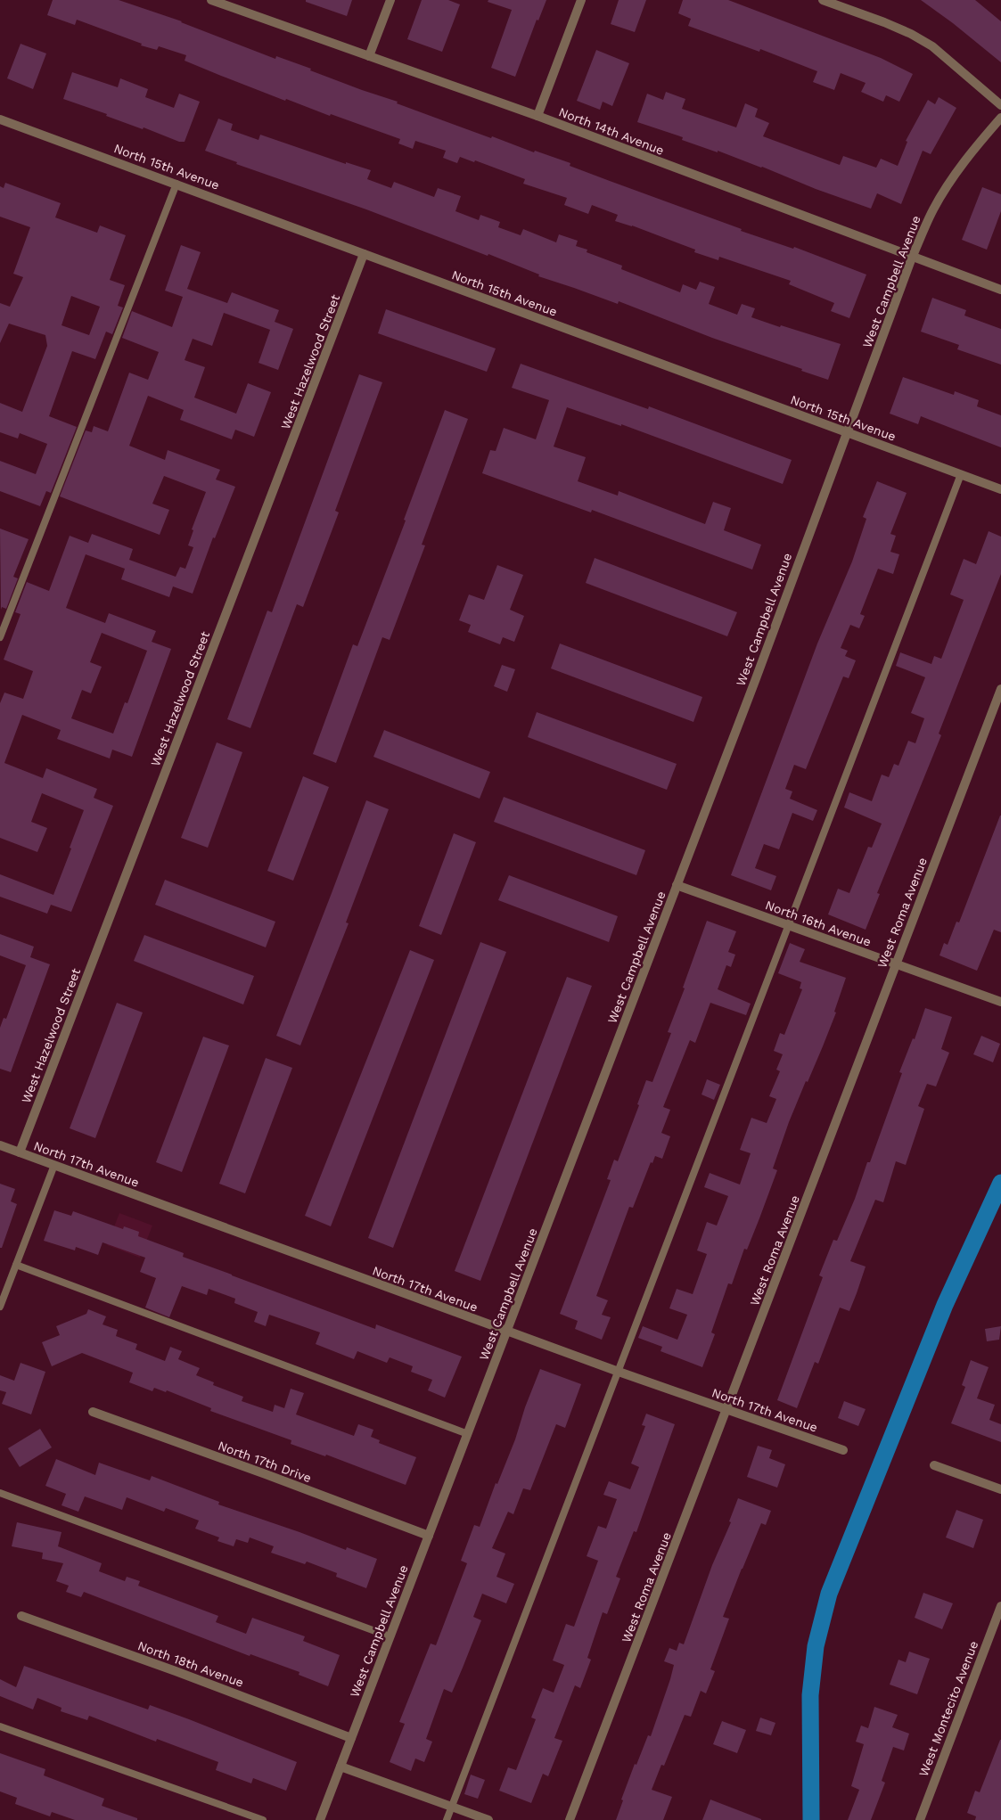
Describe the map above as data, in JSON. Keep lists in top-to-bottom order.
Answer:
{
  "streets": {
    "street": [
      "North 14th Avenue",
      "North 15th Avenue",
      "West Campbell Avenue",
      "West Hazelwood Street",
      "West Roma Avenue",
      "North 16th Avenue",
      "North 17th Avenue",
      "North 17th Drive",
      "North 18th Avenue",
      "West Montecito Avenue"
    ]
  },
  "crossings": [
    ["North 14th Avenue", "West Campbell Avenue"],
    ["North 15th Avenue", "West Campbell Avenue"],
    ["North 15th Avenue", "West Hazelwood Street"],
    ["West Campbell Avenue", "North 16th Avenue"],
    ["West Campbell Avenue", "North 17th Avenue"],
    ["West Campbell Avenue", "North 17th Drive"],
    ["West Campbell Avenue", "North 18th Avenue"],
    ["West Hazelwood Street", "North 17th Avenue"],
    ["West Roma Avenue", "North 16th Avenue"],
    ["West Roma Avenue", "North 17th Avenue"]
  ]
}
